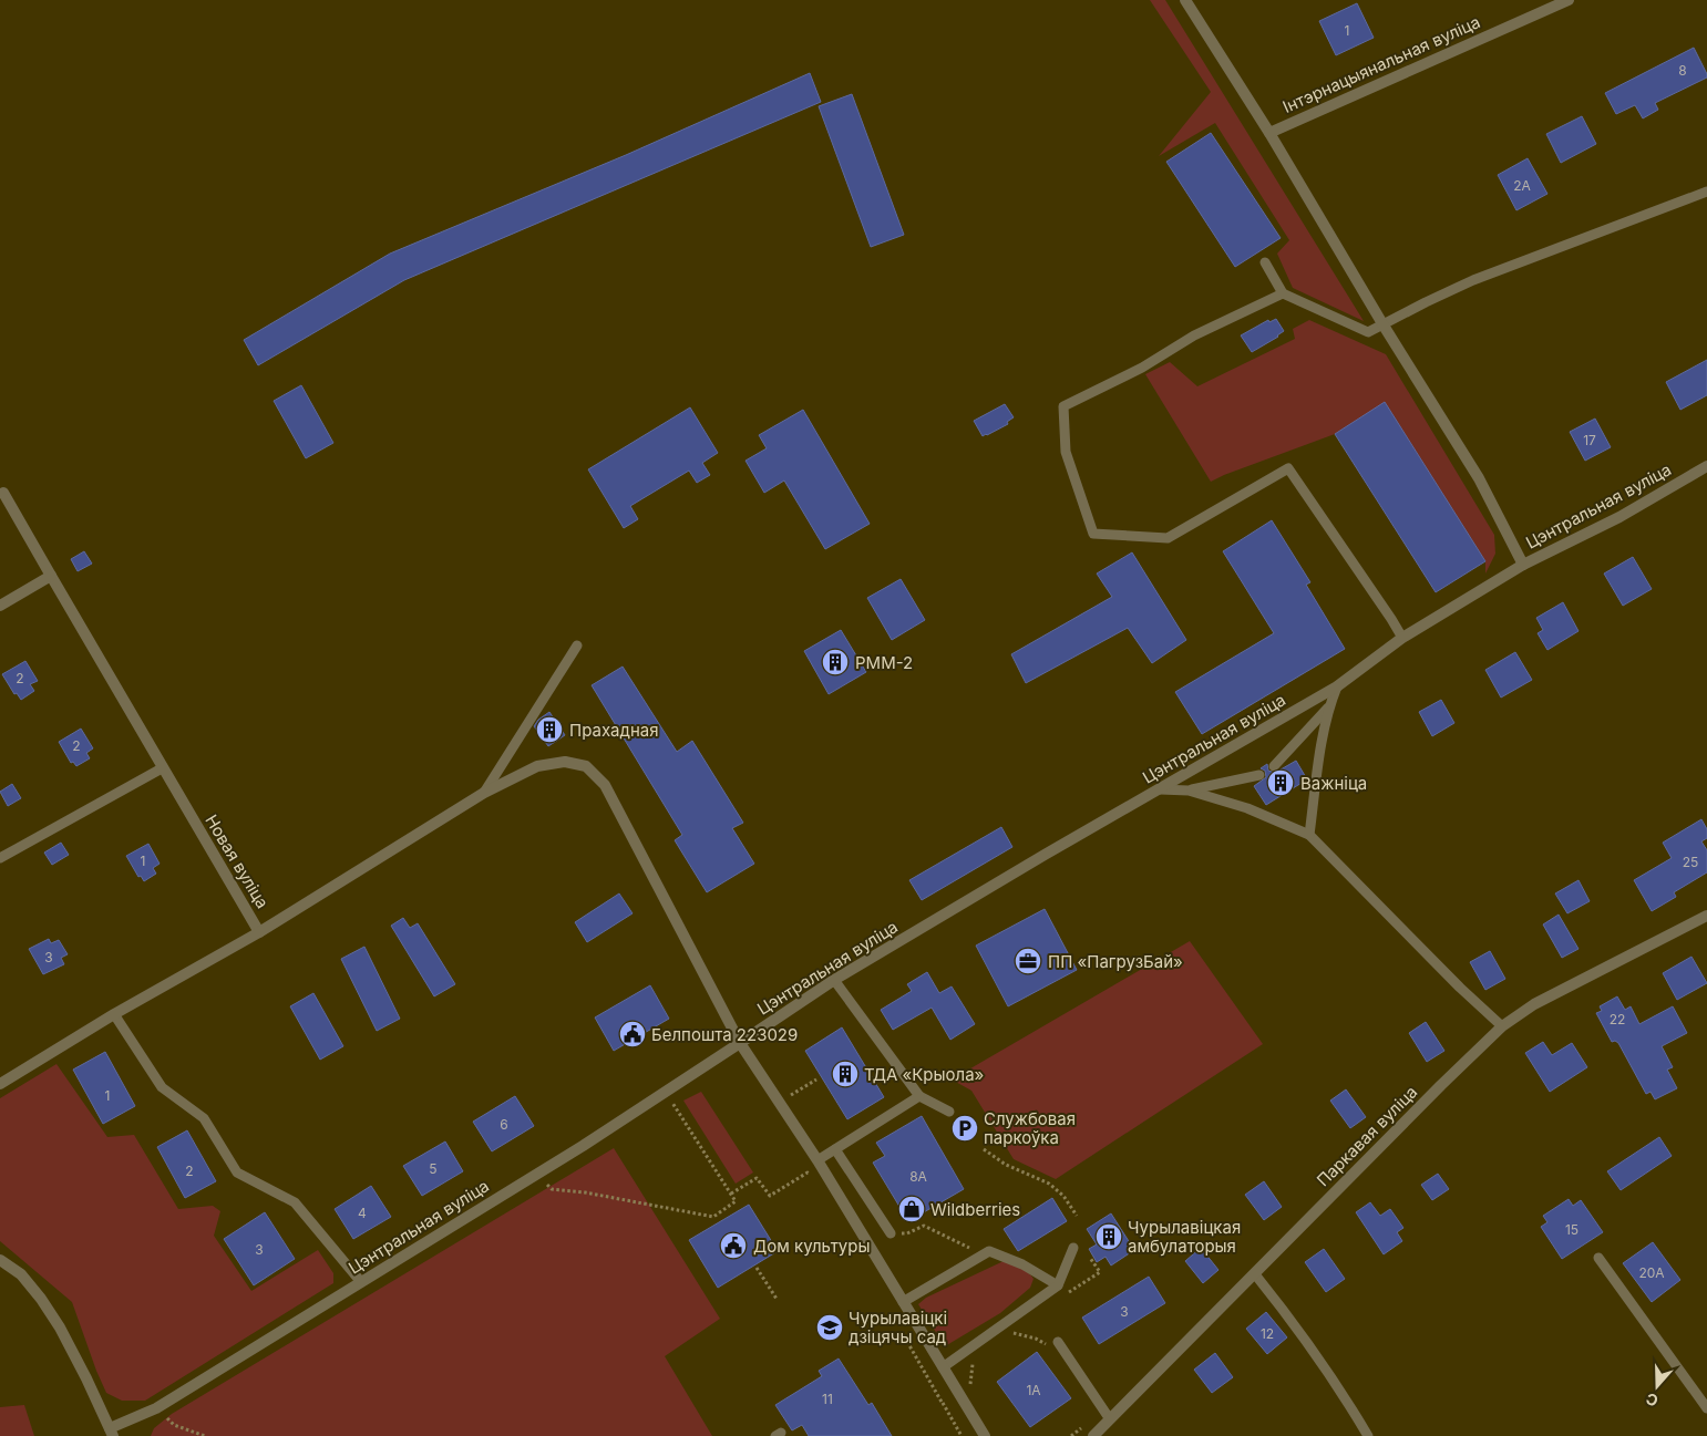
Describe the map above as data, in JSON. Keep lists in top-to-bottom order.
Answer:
{
  "streets": {
    "street": [
      "Інтэрнацыянальная вуліца",
      "Цэнтральная вуліца",
      "Новая вуліца",
      "Паркавая вуліца"
    ]
  },
  "places": {
    "building": [
      "РММ-2",
      "Прахадная",
      "Важніца",
      "ТДА «Крыола»",
      "Чурылавіцкая амбулаторыя"
    ],
    "office": ["ПП «ПагрузБай»"],
    "public building": ["Белпошта 223029", "Дом культуры"],
    "parking": ["Службовая паркоўка"],
    "shop": ["Wildberries"],
    "school or university": ["Чурылавіцкі дзіцячы сад"]
  },
  "house_numbers": [
    "1",
    "8",
    "2А",
    "17",
    "2",
    "2",
    "1",
    "25",
    "3",
    "22",
    "1",
    "6",
    "5",
    "2",
    "8А",
    "4",
    "15",
    "3",
    "20А",
    "3",
    "12",
    "1А",
    "11"
  ],
  "north": "bottom"
}
